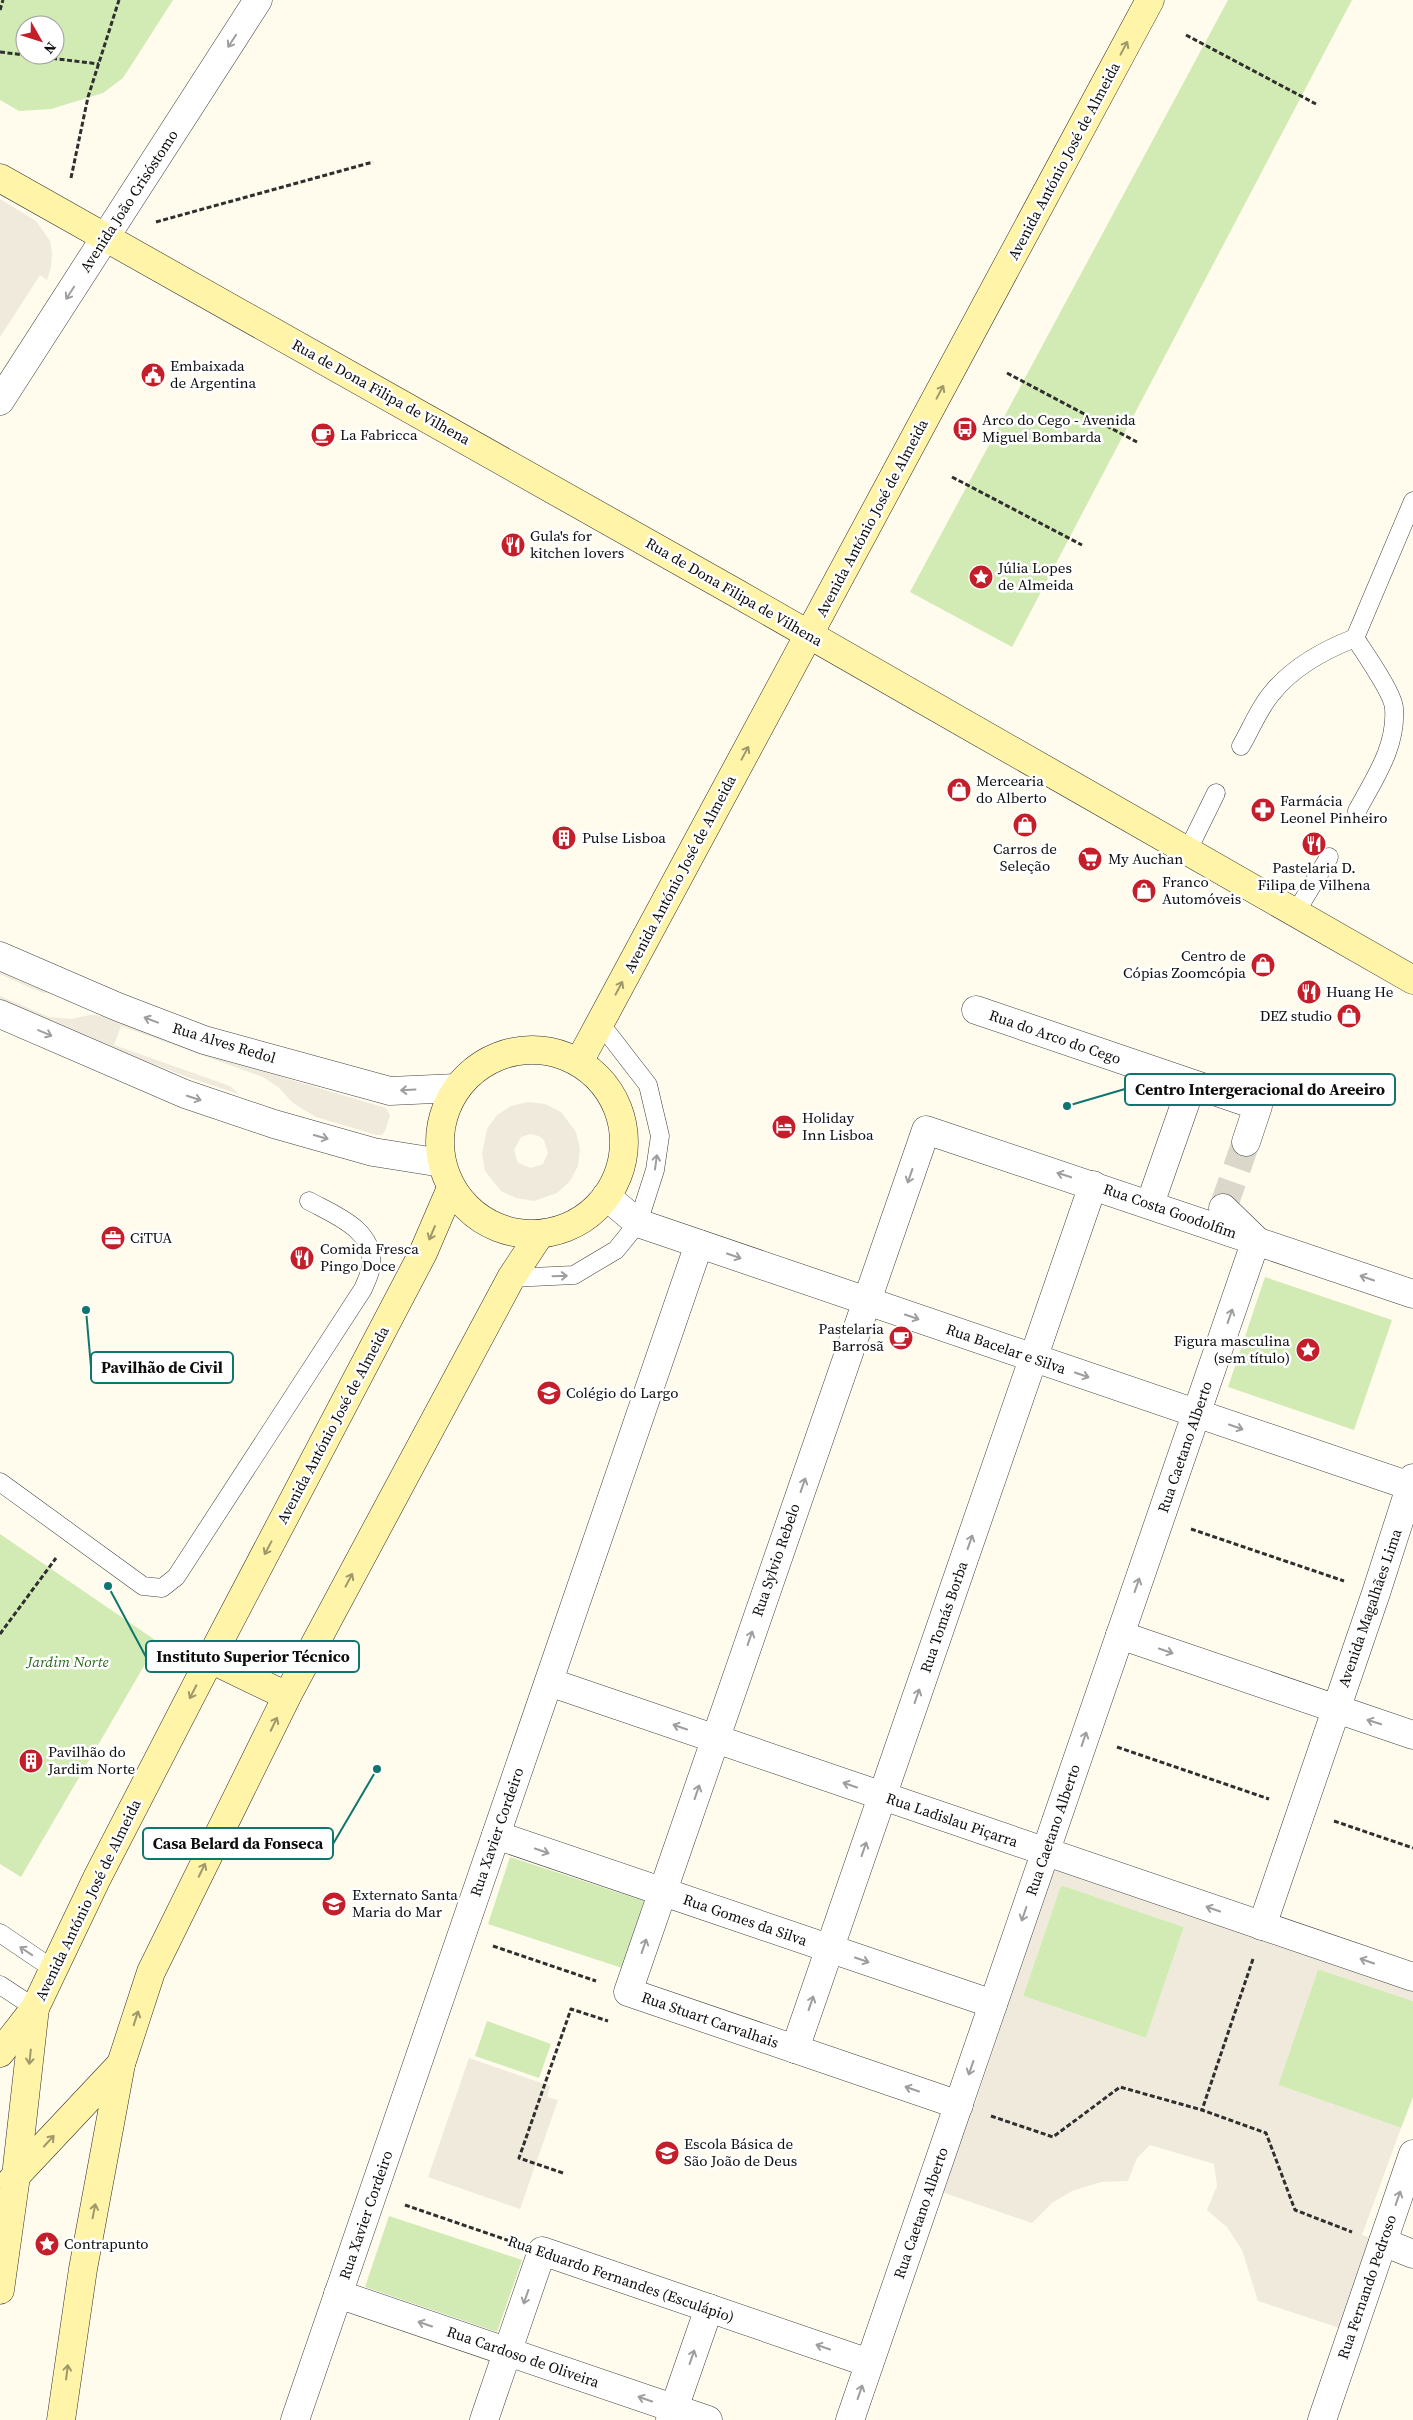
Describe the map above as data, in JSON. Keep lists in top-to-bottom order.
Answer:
{
  "streets": {
    "street": [
      "Avenida António José de Almeida",
      "Avenida João Crisóstomo",
      "Rua de Dona Filipa de Vilhena",
      "Rua do Arco do Cego",
      "Rua Alves Redol",
      "Rua Costa Goodolfim",
      "Rua Bacelar e Silva",
      "Rua Caetano Alberto",
      "Rua Sylvio Rebelo",
      "Avenida Magalhães Lima",
      "Rua Tomás Borba",
      "Rua Ladislau Piçarra",
      "Rua Xavier Cordeiro",
      "Rua Gomes da Silva",
      "Rua Stuart Carvalhais",
      "Rua Eduardo Fernandes (Esculápio)",
      "Rua Fernando Pedroso",
      "Rua Cardoso de Oliveira"
    ]
  },
  "crossings": [
    ["Avenida António José de Almeida", "Rua de Dona Filipa de Vilhena"],
    ["Avenida João Crisóstomo", "Rua de Dona Filipa de Vilhena"],
    ["Rua Costa Goodolfim", "Rua Caetano Alberto"],
    ["Rua Costa Goodolfim", "Rua Sylvio Rebelo"],
    ["Rua Costa Goodolfim", "Rua Tomás Borba"],
    ["Rua Bacelar e Silva", "Rua Caetano Alberto"],
    ["Rua Bacelar e Silva", "Rua Sylvio Rebelo"],
    ["Rua Bacelar e Silva", "Avenida Magalhães Lima"],
    ["Rua Bacelar e Silva", "Rua Tomás Borba"],
    ["Rua Bacelar e Silva", "Rua Xavier Cordeiro"],
    ["Rua Caetano Alberto", "Rua Ladislau Piçarra"],
    ["Rua Caetano Alberto", "Rua Gomes da Silva"],
    ["Rua Caetano Alberto", "Rua Stuart Carvalhais"],
    ["Rua Caetano Alberto", "Rua Eduardo Fernandes (Esculápio)"],
    ["Rua Sylvio Rebelo", "Rua Ladislau Piçarra"],
    ["Rua Sylvio Rebelo", "Rua Gomes da Silva"],
    ["Rua Sylvio Rebelo", "Rua Stuart Carvalhais"],
    ["Avenida Magalhães Lima", "Rua Ladislau Piçarra"],
    ["Rua Tomás Borba", "Rua Ladislau Piçarra"],
    ["Rua Tomás Borba", "Rua Gomes da Silva"],
    ["Rua Tomás Borba", "Rua Stuart Carvalhais"],
    ["Rua Ladislau Piçarra", "Rua Xavier Cordeiro"],
    ["Rua Xavier Cordeiro", "Rua Gomes da Silva"],
    ["Rua Xavier Cordeiro", "Rua Stuart Carvalhais"],
    ["Rua Xavier Cordeiro", "Rua Eduardo Fernandes (Esculápio)"],
    ["Rua Xavier Cordeiro", "Rua Cardoso de Oliveira"]
  ],
  "one_way": [
    "Avenida João Crisóstomo",
    "Rua Costa Goodolfim",
    "Rua Tomás Borba",
    "Rua Gomes da Silva",
    "Rua Cardoso de Oliveira"
  ],
  "parks": ["Jardim Norte"],
  "places": {
    "public building": ["Embaixada de Argentina"],
    "bus stop": ["Arco do Cego - Avenida Miguel Bombarda"],
    "cafe": ["La Fabricca", "Pastelaria Barrosã"],
    "restaurant": [
      "Gula's for kitchen lovers",
      "Pastelaria D. Filipa de Vilhena",
      "Huang He",
      "Comida Fresca Pingo Doce"
    ],
    "place": ["Júlia Lopes de Almeida", "Figura masculina (sem título)", "Contrapunto"],
    "shop": [
      "Mercearia do Alberto",
      "Carros de Seleção",
      "Franco Automóveis",
      "Centro de Cópias Zoomcópia",
      "DEZ studio"
    ],
    "pharmacy": ["Farmácia Leonel Pinheiro"],
    "building": ["Pulse Lisboa", "Pavilhão do Jardim Norte"],
    "supermarket": ["My Auchan"],
    "other": [
      "Centro Intergeracional do Areeiro",
      "Pavilhão de Civil",
      "Instituto Superior Técnico",
      "Casa Belard da Fonseca"
    ],
    "hotel": ["Holiday Inn Lisboa"],
    "office": ["CiTUA"],
    "school or university": ["Colégio do Largo", "Externato Santa Maria do Mar", "Escola Básica de São João de Deus"]
  },
  "north": "bottom right"
}
